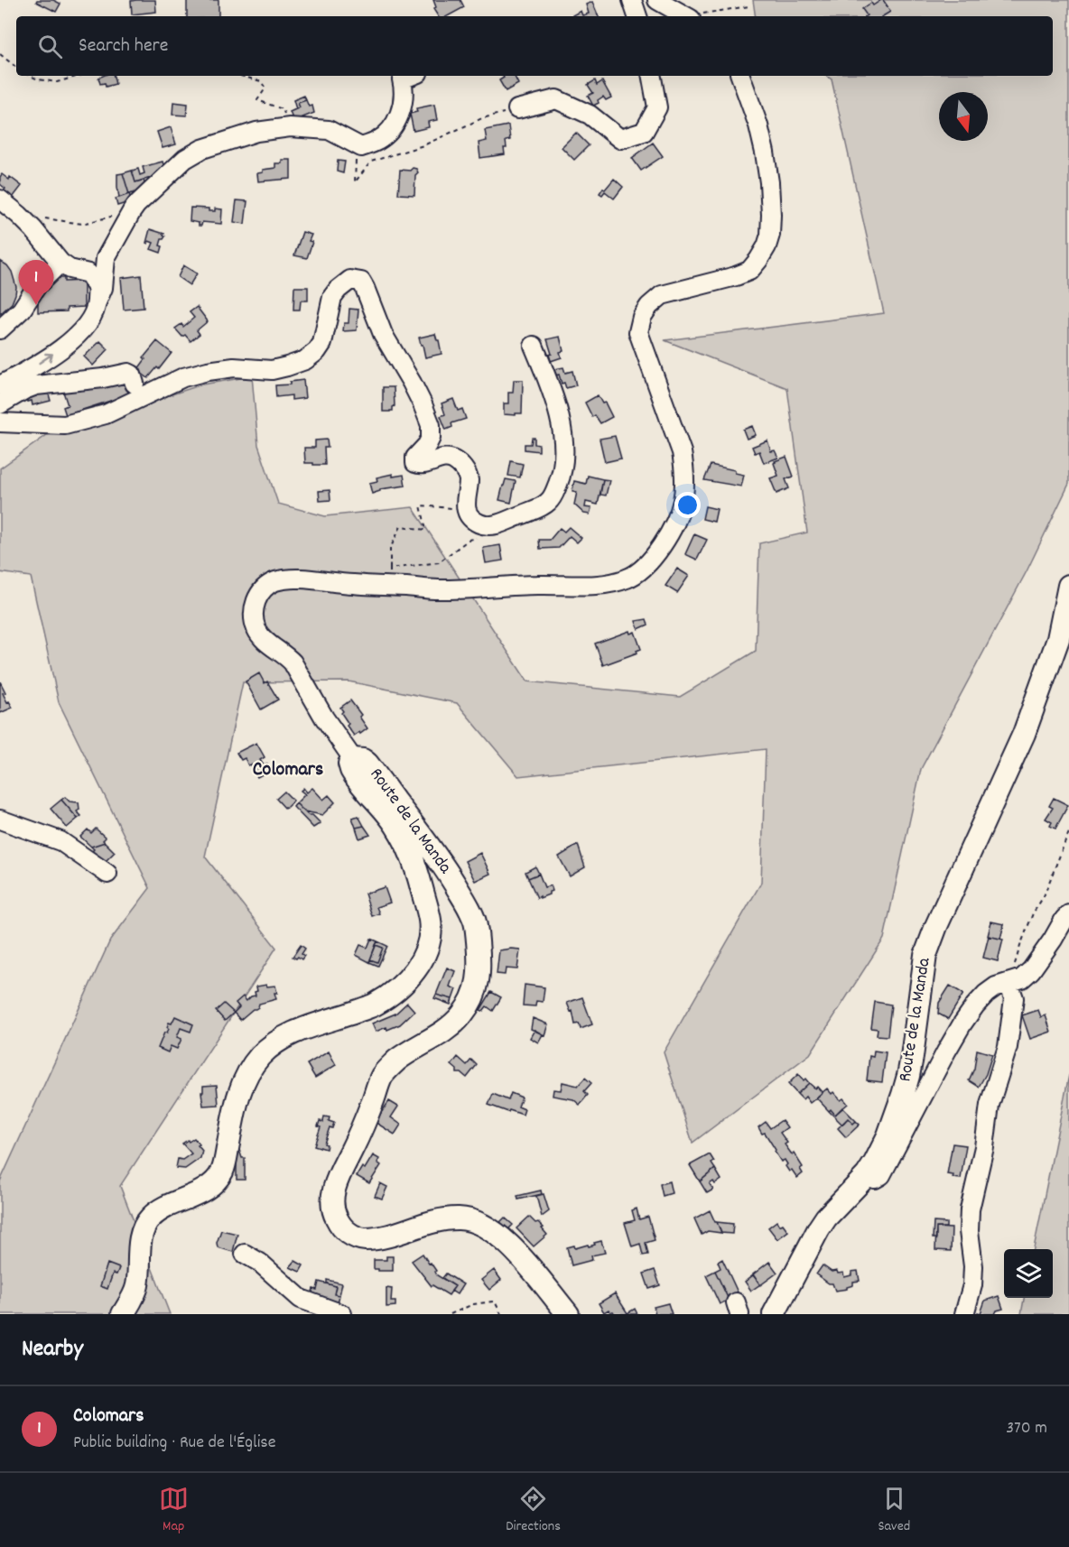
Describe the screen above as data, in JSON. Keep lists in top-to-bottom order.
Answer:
{
  "streets": {
    "main road": ["Route de la Manda"]
  },
  "districts": ["Colomars"],
  "north": "bottom",
  "page": {
    "search": "Search here",
    "pins": "1",
    "heading": "Nearby",
    "list": [
      {
        "mark": "1",
        "name": "Colomars",
        "note": "Public building · Rue de l'Église",
        "value": "370 m"
      }
    ],
    "nav": ["Map", "Directions", "Saved"]
  }
}
